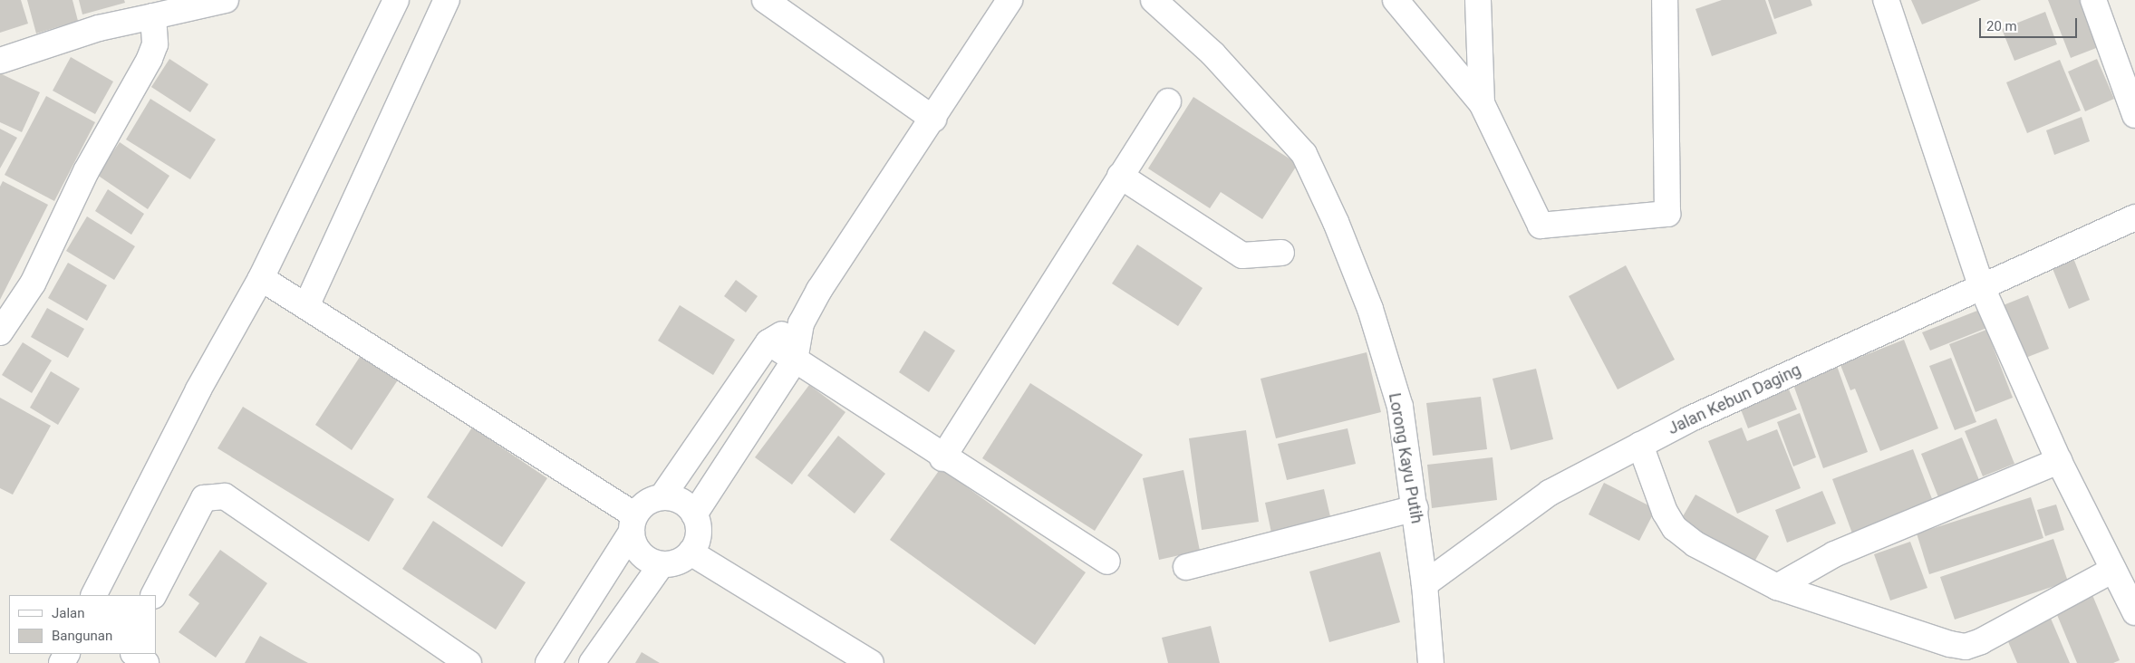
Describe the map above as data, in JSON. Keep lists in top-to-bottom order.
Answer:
{
  "streets": {
    "street": ["Jalan Kebun Daging", "Lorong Kayu Putih"]
  },
  "crossings": [
    ["Jalan Kebun Daging", "Lorong Kayu Putih"]
  ],
  "legend": ["Jalan", "Bangunan"],
  "scale_bar": "20 m"
}
